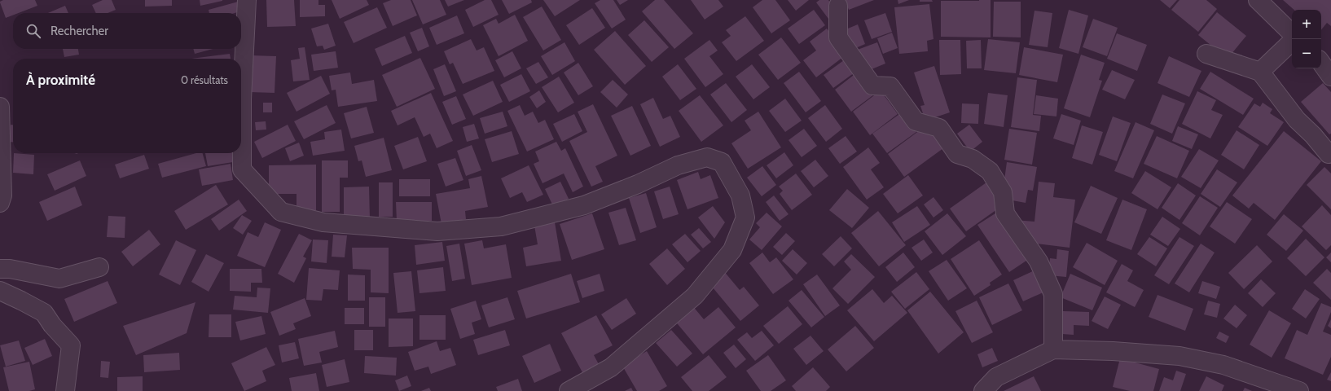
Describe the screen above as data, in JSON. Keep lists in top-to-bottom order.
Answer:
{
  "page": {
    "map_buttons": ["+", "−"],
    "search": "Rechercher",
    "heading": ["À proximité", "0 résultats"]
  }
}
